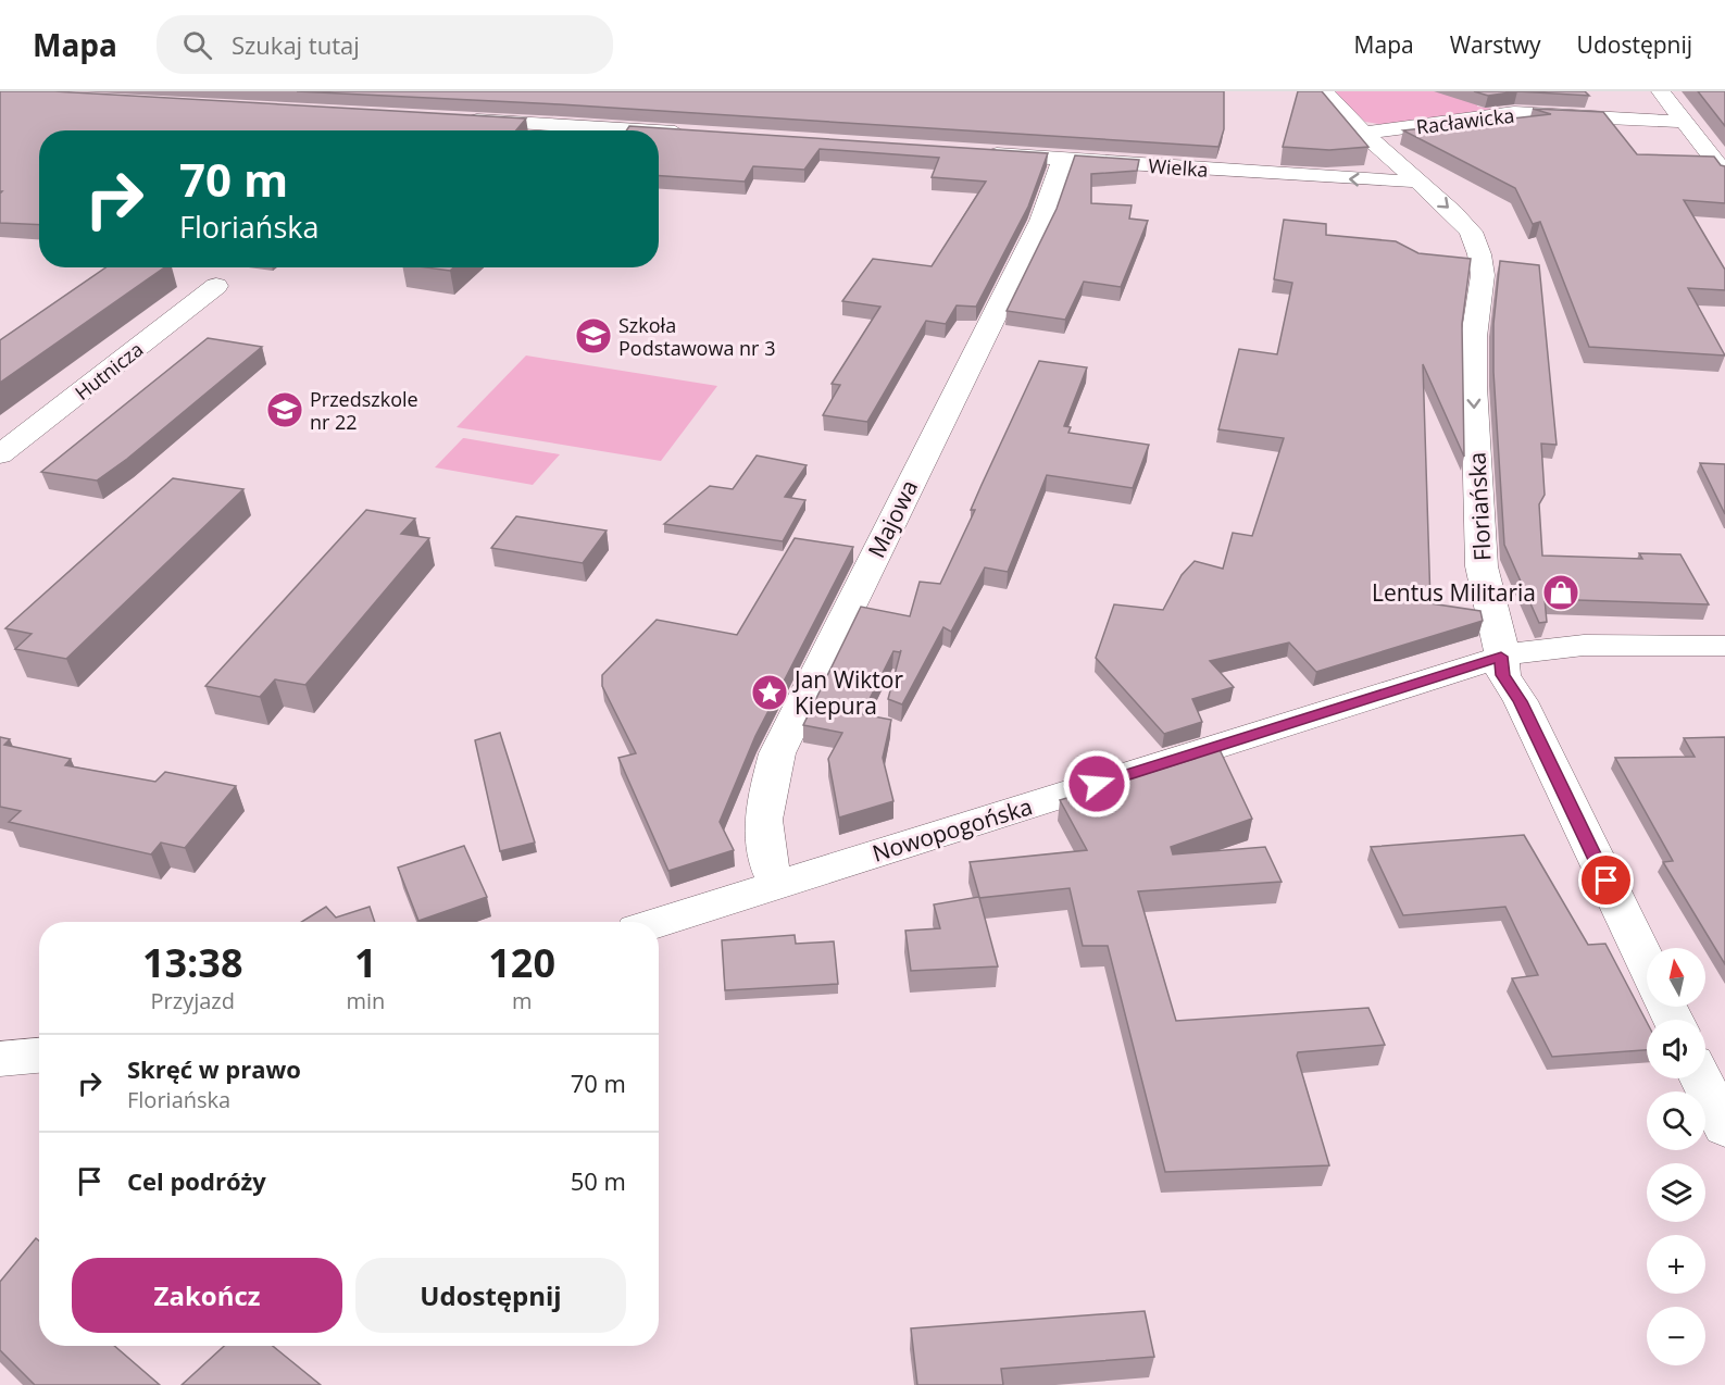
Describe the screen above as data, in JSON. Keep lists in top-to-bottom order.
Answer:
{
  "streets": {
    "street": [
      "Racławicka",
      "Wielka",
      "Hutnicza",
      "Floriańska",
      "Majowa",
      "Nowopogońska"
    ]
  },
  "crossings": [
    ["Racławicka", "Floriańska"],
    ["Wielka", "Floriańska"],
    ["Wielka", "Majowa"],
    ["Floriańska", "Nowopogońska"],
    ["Majowa", "Nowopogońska"]
  ],
  "one_way": ["Wielka", "Floriańska"],
  "places": {
    "school or university": ["Szkoła Podstawowa nr 3", "Przedszkole nr 22"],
    "shop": ["Lentus Militaria"],
    "place": ["Jan Wiktor Kiepura"]
  },
  "north": "top",
  "page": {
    "header": "Mapa",
    "search": "Szukaj tutaj",
    "nav": ["Mapa", "Warstwy", "Udostępnij"],
    "turn": ["70 m", "Floriańska"],
    "eta": [
      "13:38",
      "Przyjazd",
      "1",
      "min",
      "120",
      "m"
    ],
    "map_buttons": ["+", "−"],
    "list": [
      {
        "name": "Skręć w prawo",
        "note": "Floriańska",
        "value": "70 m"
      },
      {
        "name": "Cel podróży",
        "value": "50 m"
      }
    ],
    "buttons": ["Zakończ", "Udostępnij"]
  }
}
